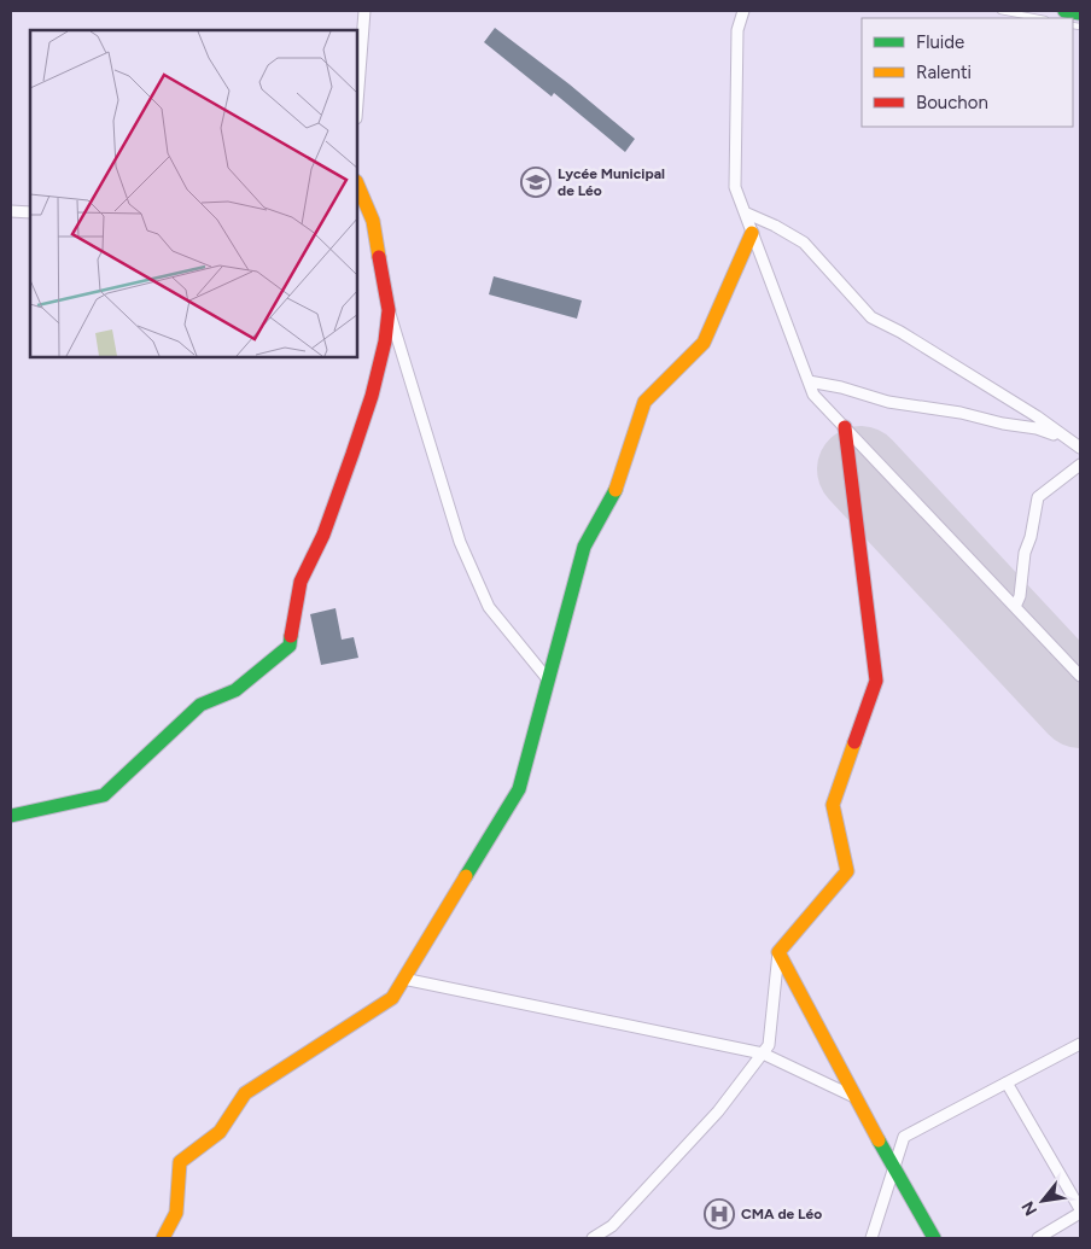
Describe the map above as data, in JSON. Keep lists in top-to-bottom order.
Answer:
{
  "places": {
    "school or university": ["Lycée Municipal de Léo"],
    "hospital": ["CMA de Léo"]
  },
  "legend": ["Fluide", "Ralenti", "Bouchon"],
  "north": "bottom left"
}
